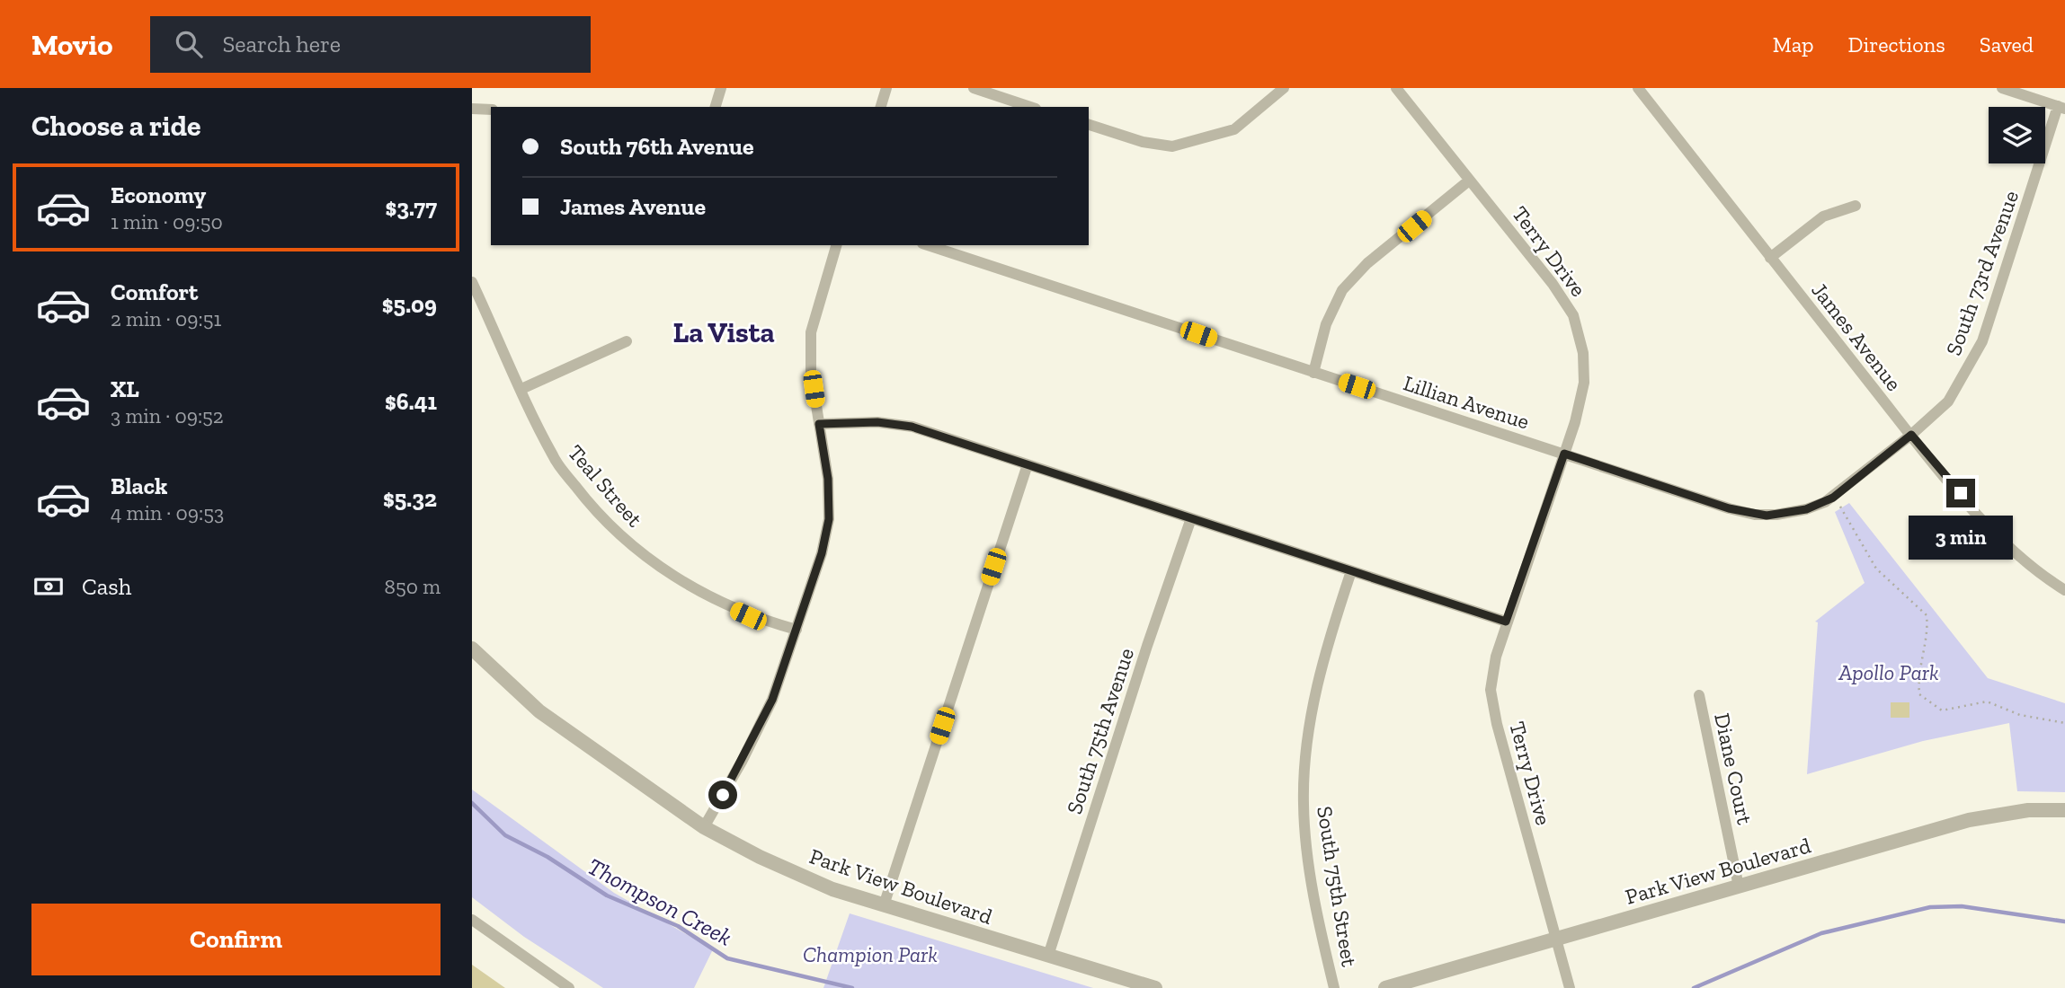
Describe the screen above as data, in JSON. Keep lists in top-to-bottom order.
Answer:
{
  "streets": {
    "street": [
      "Terry Drive",
      "South 73rd Avenue",
      "James Avenue",
      "Lillian Avenue",
      "Teal Street",
      "South 75th Avenue",
      "Diane Court",
      "Park View Boulevard",
      "South 75th Street"
    ]
  },
  "crossings": [
    ["Terry Drive", "Lillian Avenue"],
    ["Terry Drive", "Park View Boulevard"],
    ["South 73rd Avenue", "James Avenue"],
    ["South 73rd Avenue", "Lillian Avenue"],
    ["James Avenue", "Lillian Avenue"],
    ["South 75th Avenue", "Park View Boulevard"],
    ["Diane Court", "Park View Boulevard"]
  ],
  "districts": ["La Vista"],
  "water": ["Thompson Creek"],
  "parks": ["Apollo Park", "Champion Park"],
  "page": {
    "header": "Movio",
    "search": "Search here",
    "nav": ["Map", "Directions", "Saved"],
    "heading": "Choose a ride",
    "banner": ["South 76th Avenue", "James Avenue"],
    "list": [
      {
        "name": "Economy",
        "note": "1 min · 09:50",
        "value": "$3.77"
      },
      {
        "name": "Comfort",
        "note": "2 min · 09:51",
        "value": "$5.09"
      },
      {
        "name": "XL",
        "note": "3 min · 09:52",
        "value": "$6.41"
      },
      {
        "name": "Black",
        "note": "4 min · 09:53",
        "value": "$5.32"
      }
    ],
    "bubble": "3 min",
    "pay": ["Cash", "850 m"],
    "buttons": "Confirm"
  }
}
